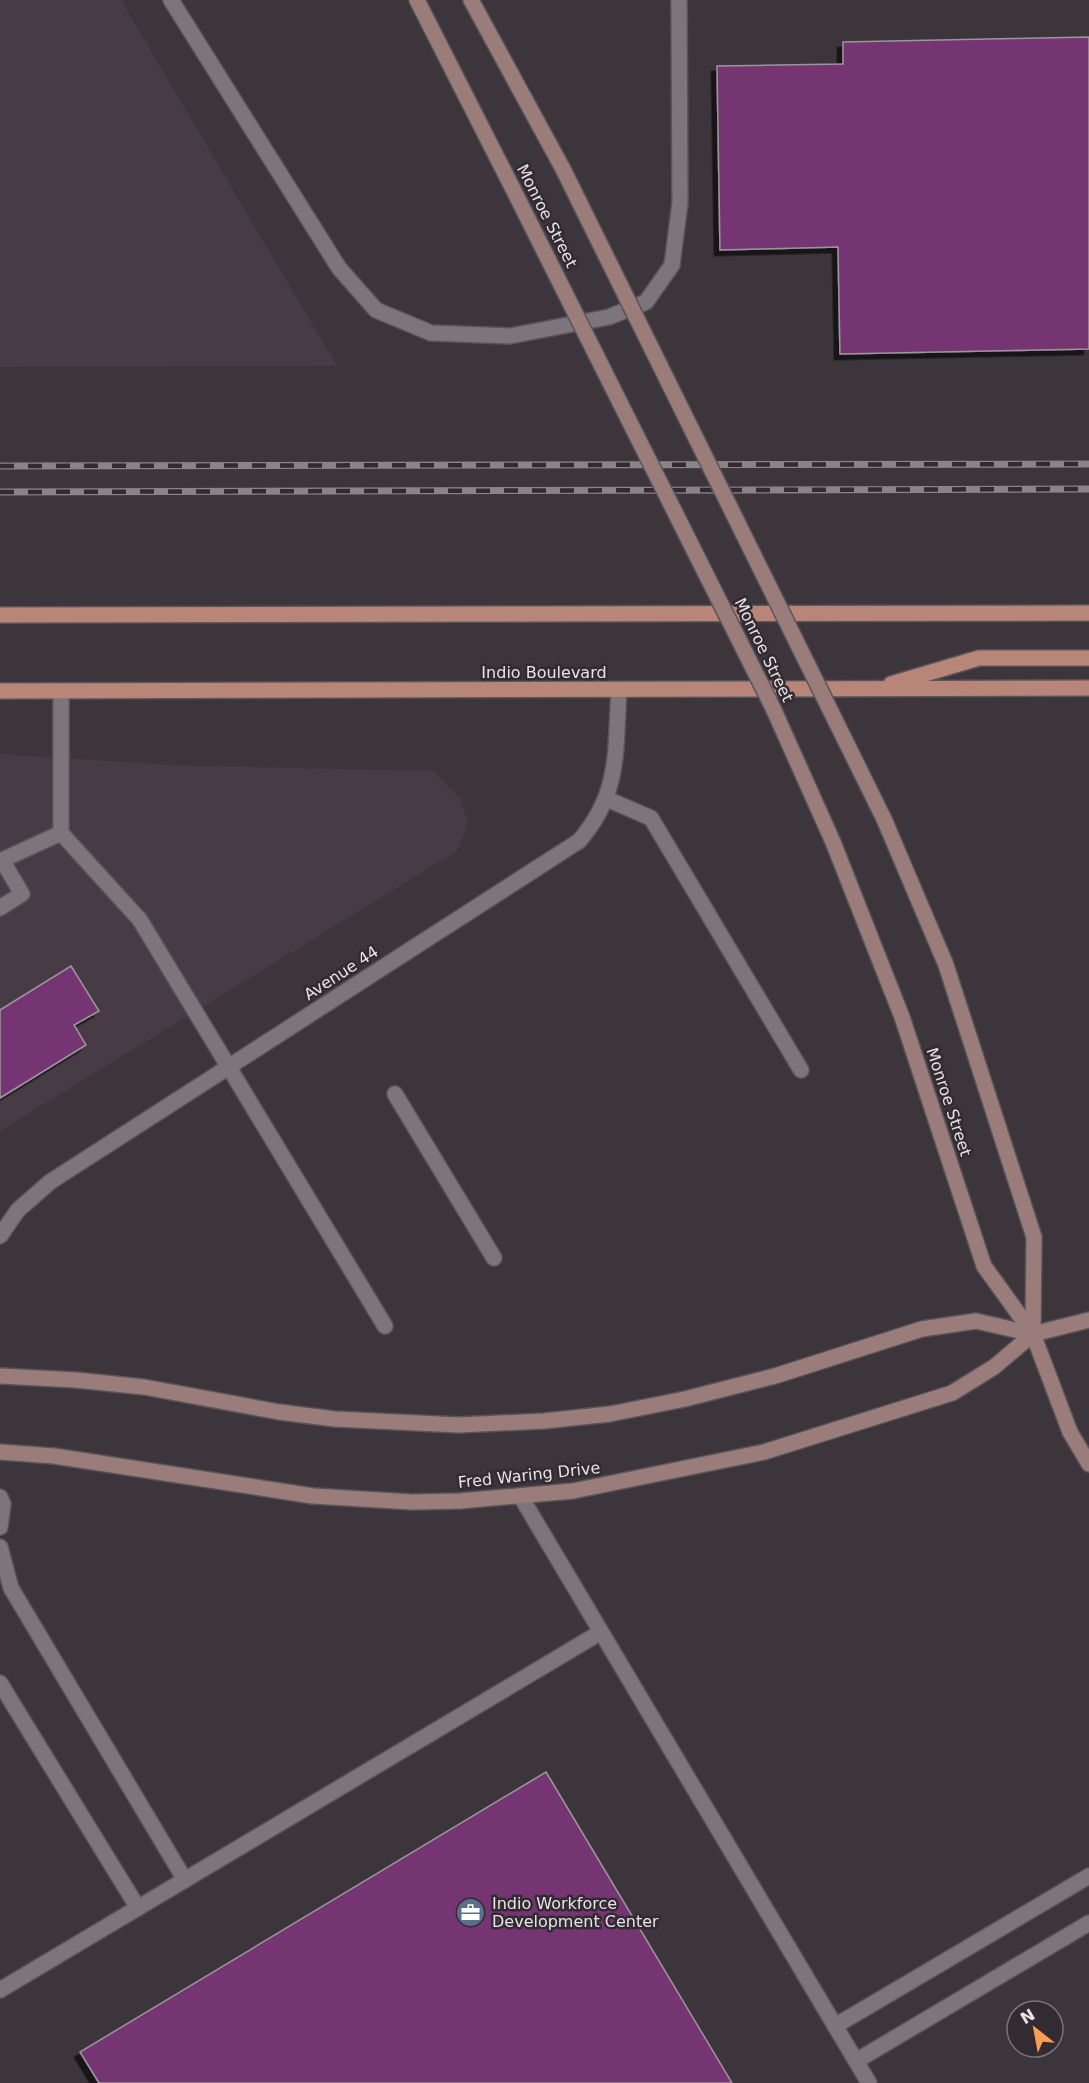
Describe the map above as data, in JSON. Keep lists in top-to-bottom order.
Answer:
{
  "streets": {
    "main road": ["Monroe Street", "Indio Boulevard", "Fred Waring Drive"],
    "street": ["Avenue 44"]
  },
  "crossings": [
    ["Monroe Street", "Fred Waring Drive"],
    ["Indio Boulevard", "Avenue 44"]
  ],
  "places": {
    "office": ["Indio Workforce Development Center"]
  },
  "north": "top left"
}
